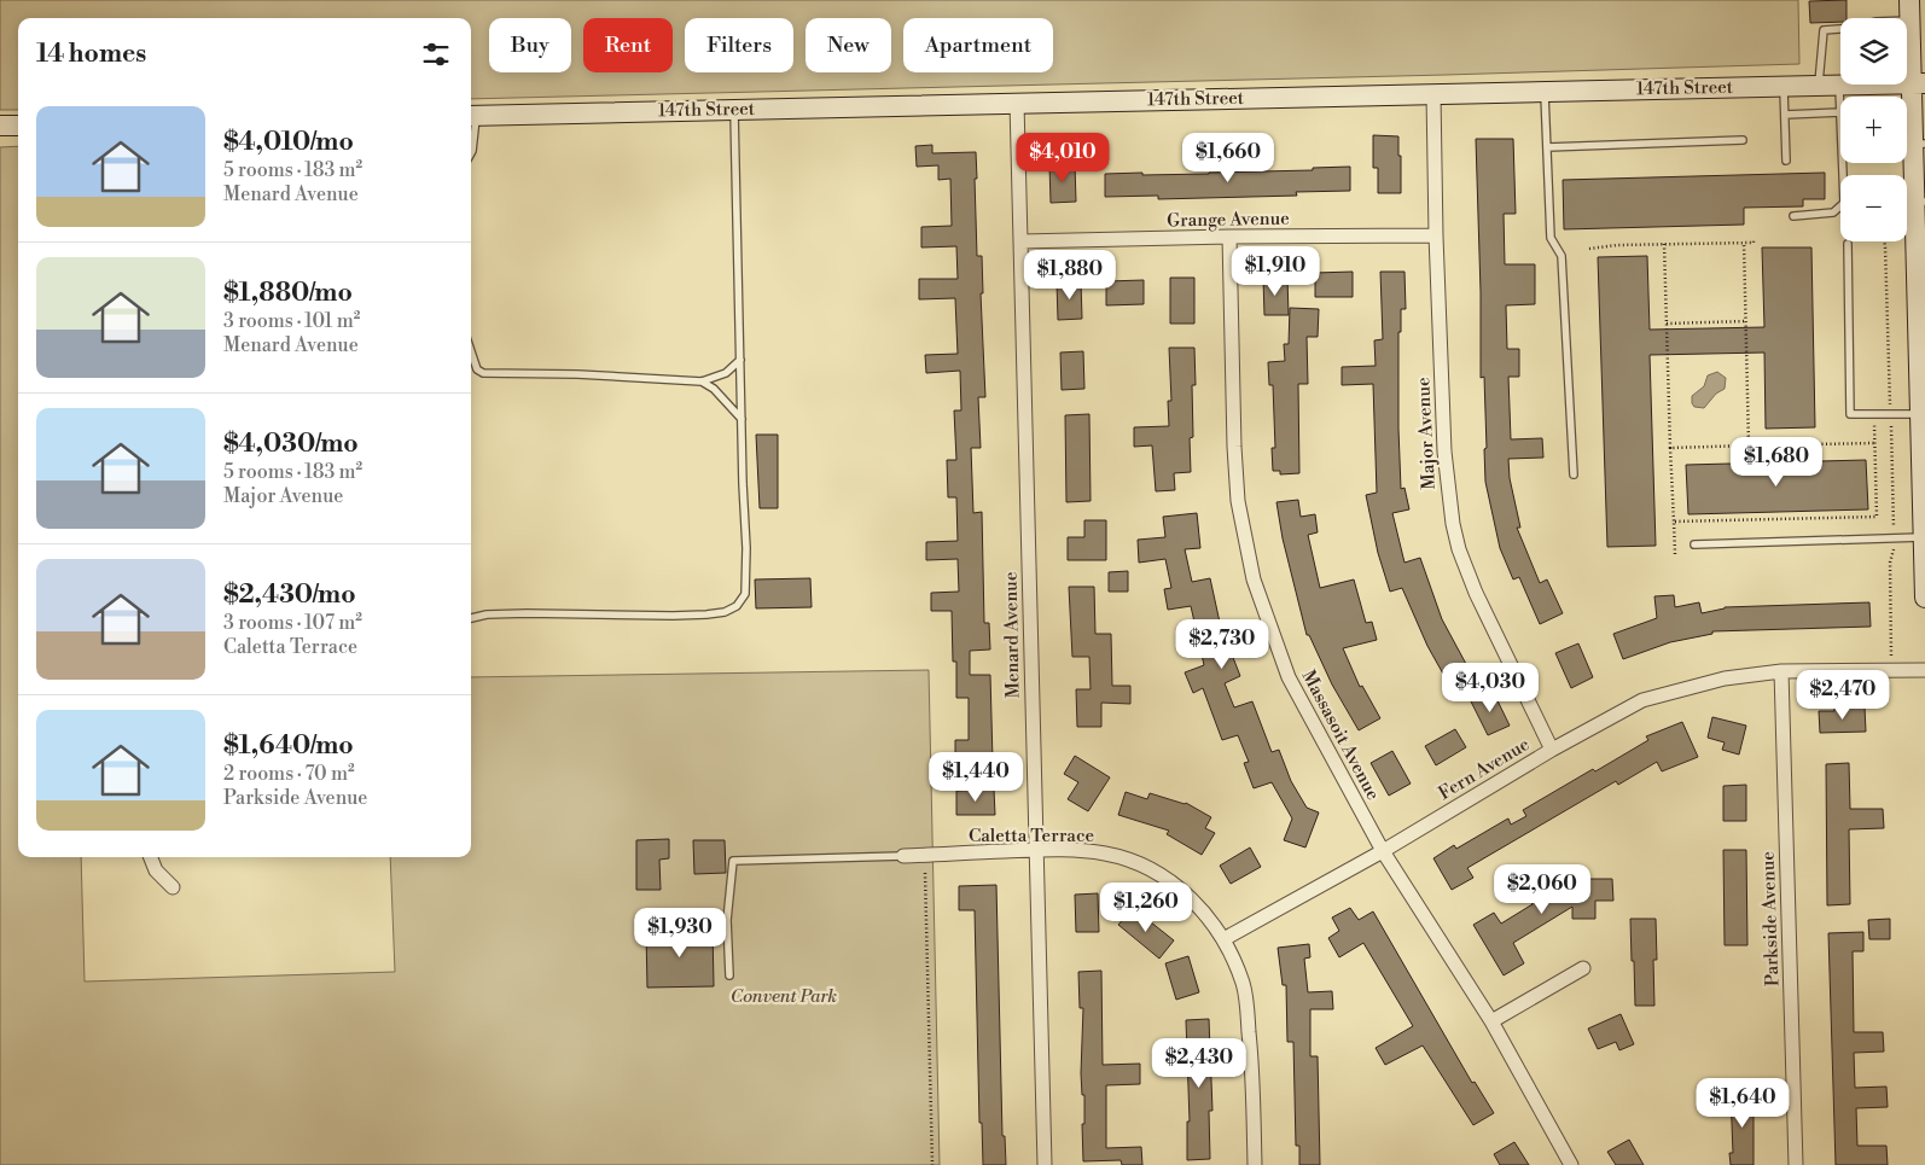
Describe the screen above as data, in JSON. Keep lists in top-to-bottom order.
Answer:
{
  "streets": {
    "main road": ["147th Street"],
    "street": [
      "Grange Avenue",
      "Major Avenue",
      "Menard Avenue",
      "Massasoit Avenue",
      "Fern Avenue",
      "Caletta Terrace",
      "Parkside Avenue"
    ]
  },
  "crossings": [
    ["147th Street", "Major Avenue"],
    ["147th Street", "Menard Avenue"],
    ["Grange Avenue", "Major Avenue"],
    ["Grange Avenue", "Menard Avenue"],
    ["Grange Avenue", "Massasoit Avenue"],
    ["Major Avenue", "Fern Avenue"],
    ["Menard Avenue", "Caletta Terrace"],
    ["Massasoit Avenue", "Fern Avenue"],
    ["Fern Avenue", "Caletta Terrace"],
    ["Fern Avenue", "Parkside Avenue"]
  ],
  "parks": ["Convent Park"],
  "page": {
    "map_buttons": ["+", "−"],
    "chip": [
      "Buy",
      "Rent",
      "Filters",
      "New",
      "Apartment"
    ],
    "heading": "14 homes",
    "list": [
      {
        "name": "$4,010/mo",
        "note": "5 rooms · 183 m² · Menard Avenue"
      },
      {
        "name": "$1,880/mo",
        "note": "3 rooms · 101 m² · Menard Avenue"
      },
      {
        "name": "$4,030/mo",
        "note": "5 rooms · 183 m² · Major Avenue"
      },
      {
        "name": "$2,430/mo",
        "note": "3 rooms · 107 m² · Caletta Terrace"
      },
      {
        "name": "$1,640/mo",
        "note": "2 rooms · 70 m² · Parkside Avenue"
      }
    ],
    "price": [
      "$4,010",
      "$1,660",
      "$1,910",
      "$1,880",
      "$1,680",
      "$2,730",
      "$4,030",
      "$2,470",
      "$1,440",
      "$2,060",
      "$1,260",
      "$1,930",
      "$2,430",
      "$1,640"
    ]
  }
}
